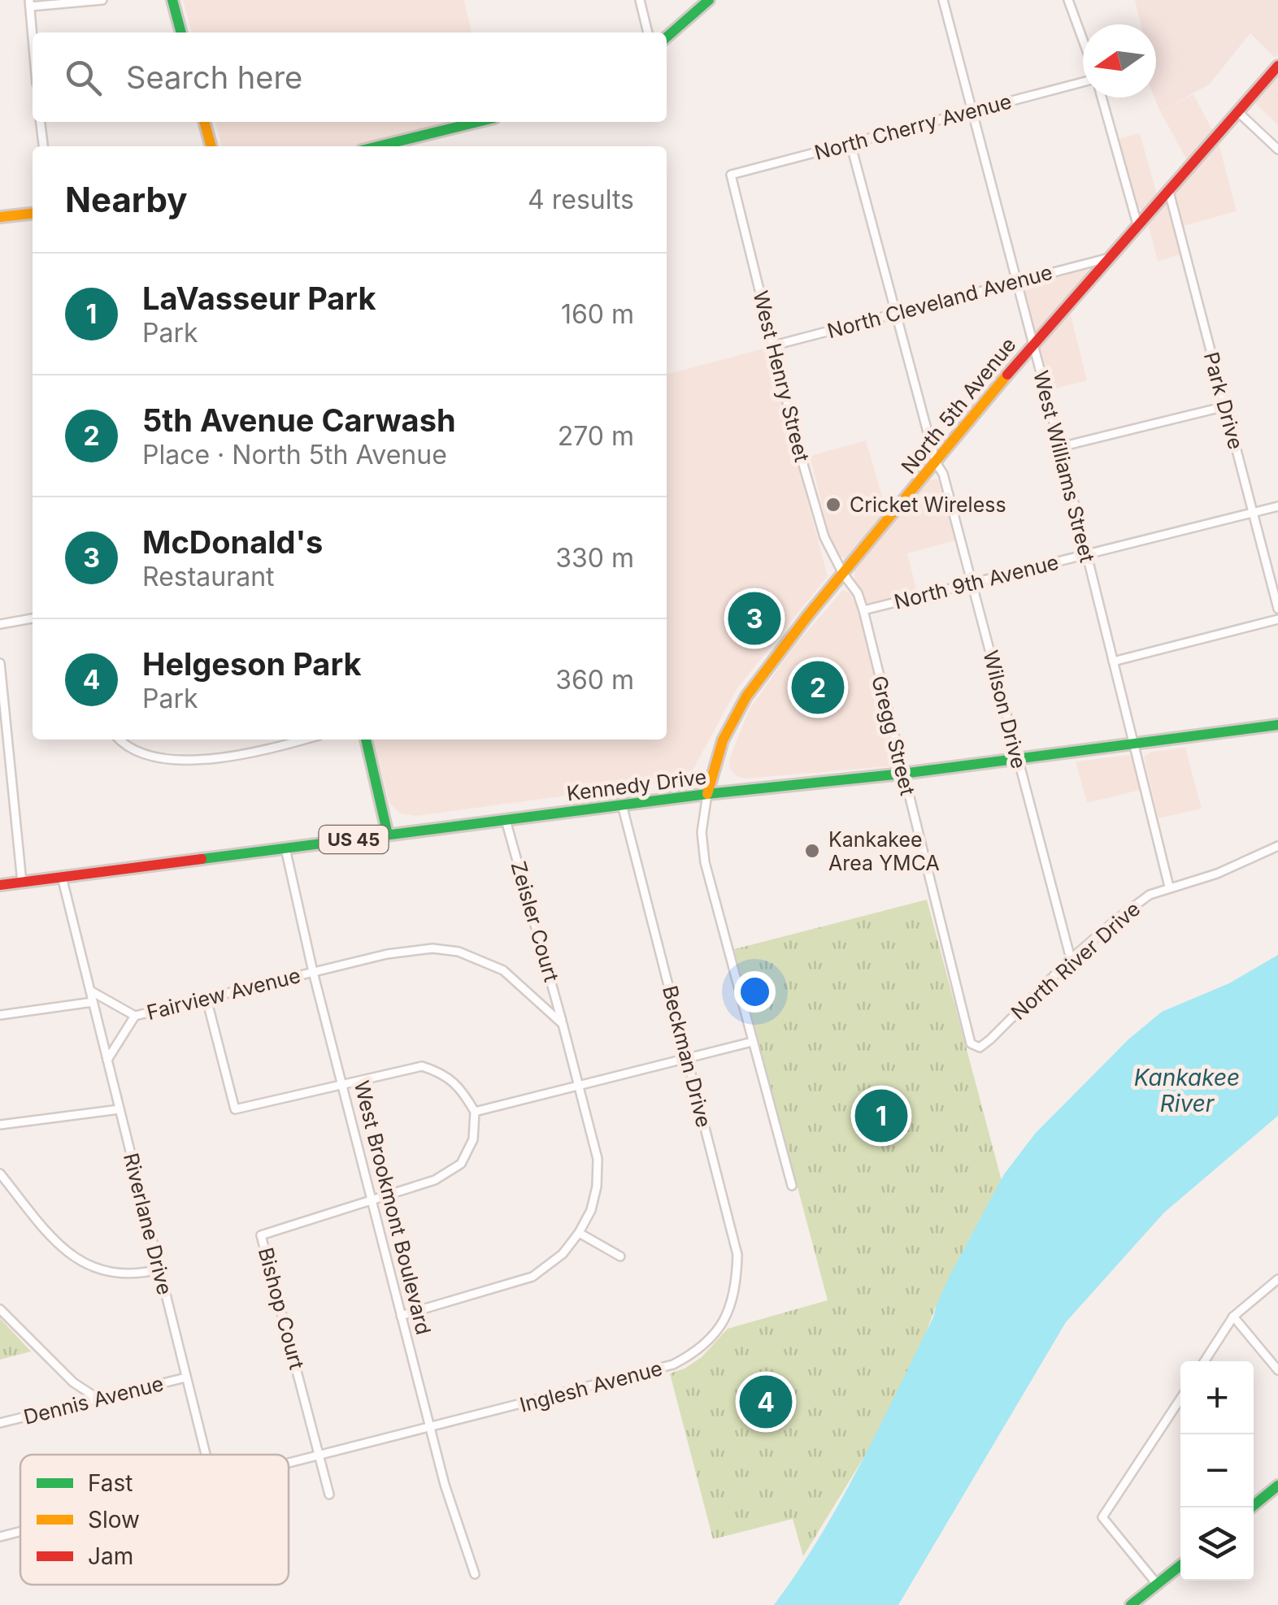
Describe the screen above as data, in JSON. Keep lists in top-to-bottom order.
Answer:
{
  "streets": {
    "main road": ["North 5th Avenue", "Kennedy Drive", "US 45"],
    "street": [
      "North Cherry Avenue",
      "North Cleveland Avenue",
      "West Henry Street",
      "Park Drive",
      "West Williams Street",
      "North 9th Avenue",
      "Wilson Drive",
      "Gregg Street",
      "Zeisler Court",
      "North River Drive",
      "Fairview Avenue",
      "Beckman Drive",
      "West Brookmont Boulevard",
      "Riverlane Drive",
      "Bishop Court",
      "Inglesh Avenue",
      "Dennis Avenue"
    ]
  },
  "crossings": [
    ["North Cherry Avenue", "West Henry Street"],
    ["North Cherry Avenue", "West Williams Street"],
    ["North Cherry Avenue", "Wilson Drive"],
    ["North Cleveland Avenue", "West Henry Street"],
    ["North Cleveland Avenue", "North 5th Avenue"],
    ["North Cleveland Avenue", "West Williams Street"],
    ["North Cleveland Avenue", "Wilson Drive"],
    ["West Henry Street", "North 5th Avenue"],
    ["West Henry Street", "Gregg Street"],
    ["Park Drive", "North 5th Avenue"],
    ["Park Drive", "North 9th Avenue"],
    ["North 5th Avenue", "West Williams Street"],
    ["North 5th Avenue", "Wilson Drive"],
    ["North 5th Avenue", "Gregg Street"],
    ["North 5th Avenue", "Kennedy Drive"],
    ["West Williams Street", "North 9th Avenue"],
    ["West Williams Street", "Kennedy Drive"],
    ["West Williams Street", "North River Drive"],
    ["North 9th Avenue", "Wilson Drive"],
    ["North 9th Avenue", "Gregg Street"],
    ["Wilson Drive", "Kennedy Drive"],
    ["Wilson Drive", "North River Drive"],
    ["Gregg Street", "Kennedy Drive"],
    ["Gregg Street", "North River Drive"],
    ["Kennedy Drive", "Zeisler Court"],
    ["Kennedy Drive", "Beckman Drive"],
    ["Kennedy Drive", "West Brookmont Boulevard"],
    ["Kennedy Drive", "Riverlane Drive"],
    ["Zeisler Court", "Fairview Avenue"],
    ["Zeisler Court", "West Brookmont Boulevard"],
    ["Fairview Avenue", "West Brookmont Boulevard"],
    ["Fairview Avenue", "Riverlane Drive"],
    ["Beckman Drive", "Inglesh Avenue"],
    ["West Brookmont Boulevard", "Bishop Court"],
    ["West Brookmont Boulevard", "Inglesh Avenue"],
    ["Riverlane Drive", "Dennis Avenue"],
    ["Bishop Court", "Inglesh Avenue"]
  ],
  "water": ["Kankakee River"],
  "places": ["Cricket Wireless", "Kankakee Area YMCA"],
  "legend": ["Fast", "Slow", "Jam"],
  "north": "left",
  "page": {
    "search": "Search here",
    "heading": ["Nearby", "4 results"],
    "list": [
      {
        "mark": "1",
        "name": "LaVasseur Park",
        "note": "Park",
        "value": "160 m"
      },
      {
        "mark": "2",
        "name": "5th Avenue Carwash",
        "note": "Place · North 5th Avenue",
        "value": "270 m"
      },
      {
        "mark": "3",
        "name": "McDonald's",
        "note": "Restaurant",
        "value": "330 m"
      },
      {
        "mark": "4",
        "name": "Helgeson Park",
        "note": "Park",
        "value": "360 m"
      }
    ],
    "pins": [
      "3",
      "2",
      "1",
      "4"
    ],
    "map_buttons": ["+", "−"]
  }
}
